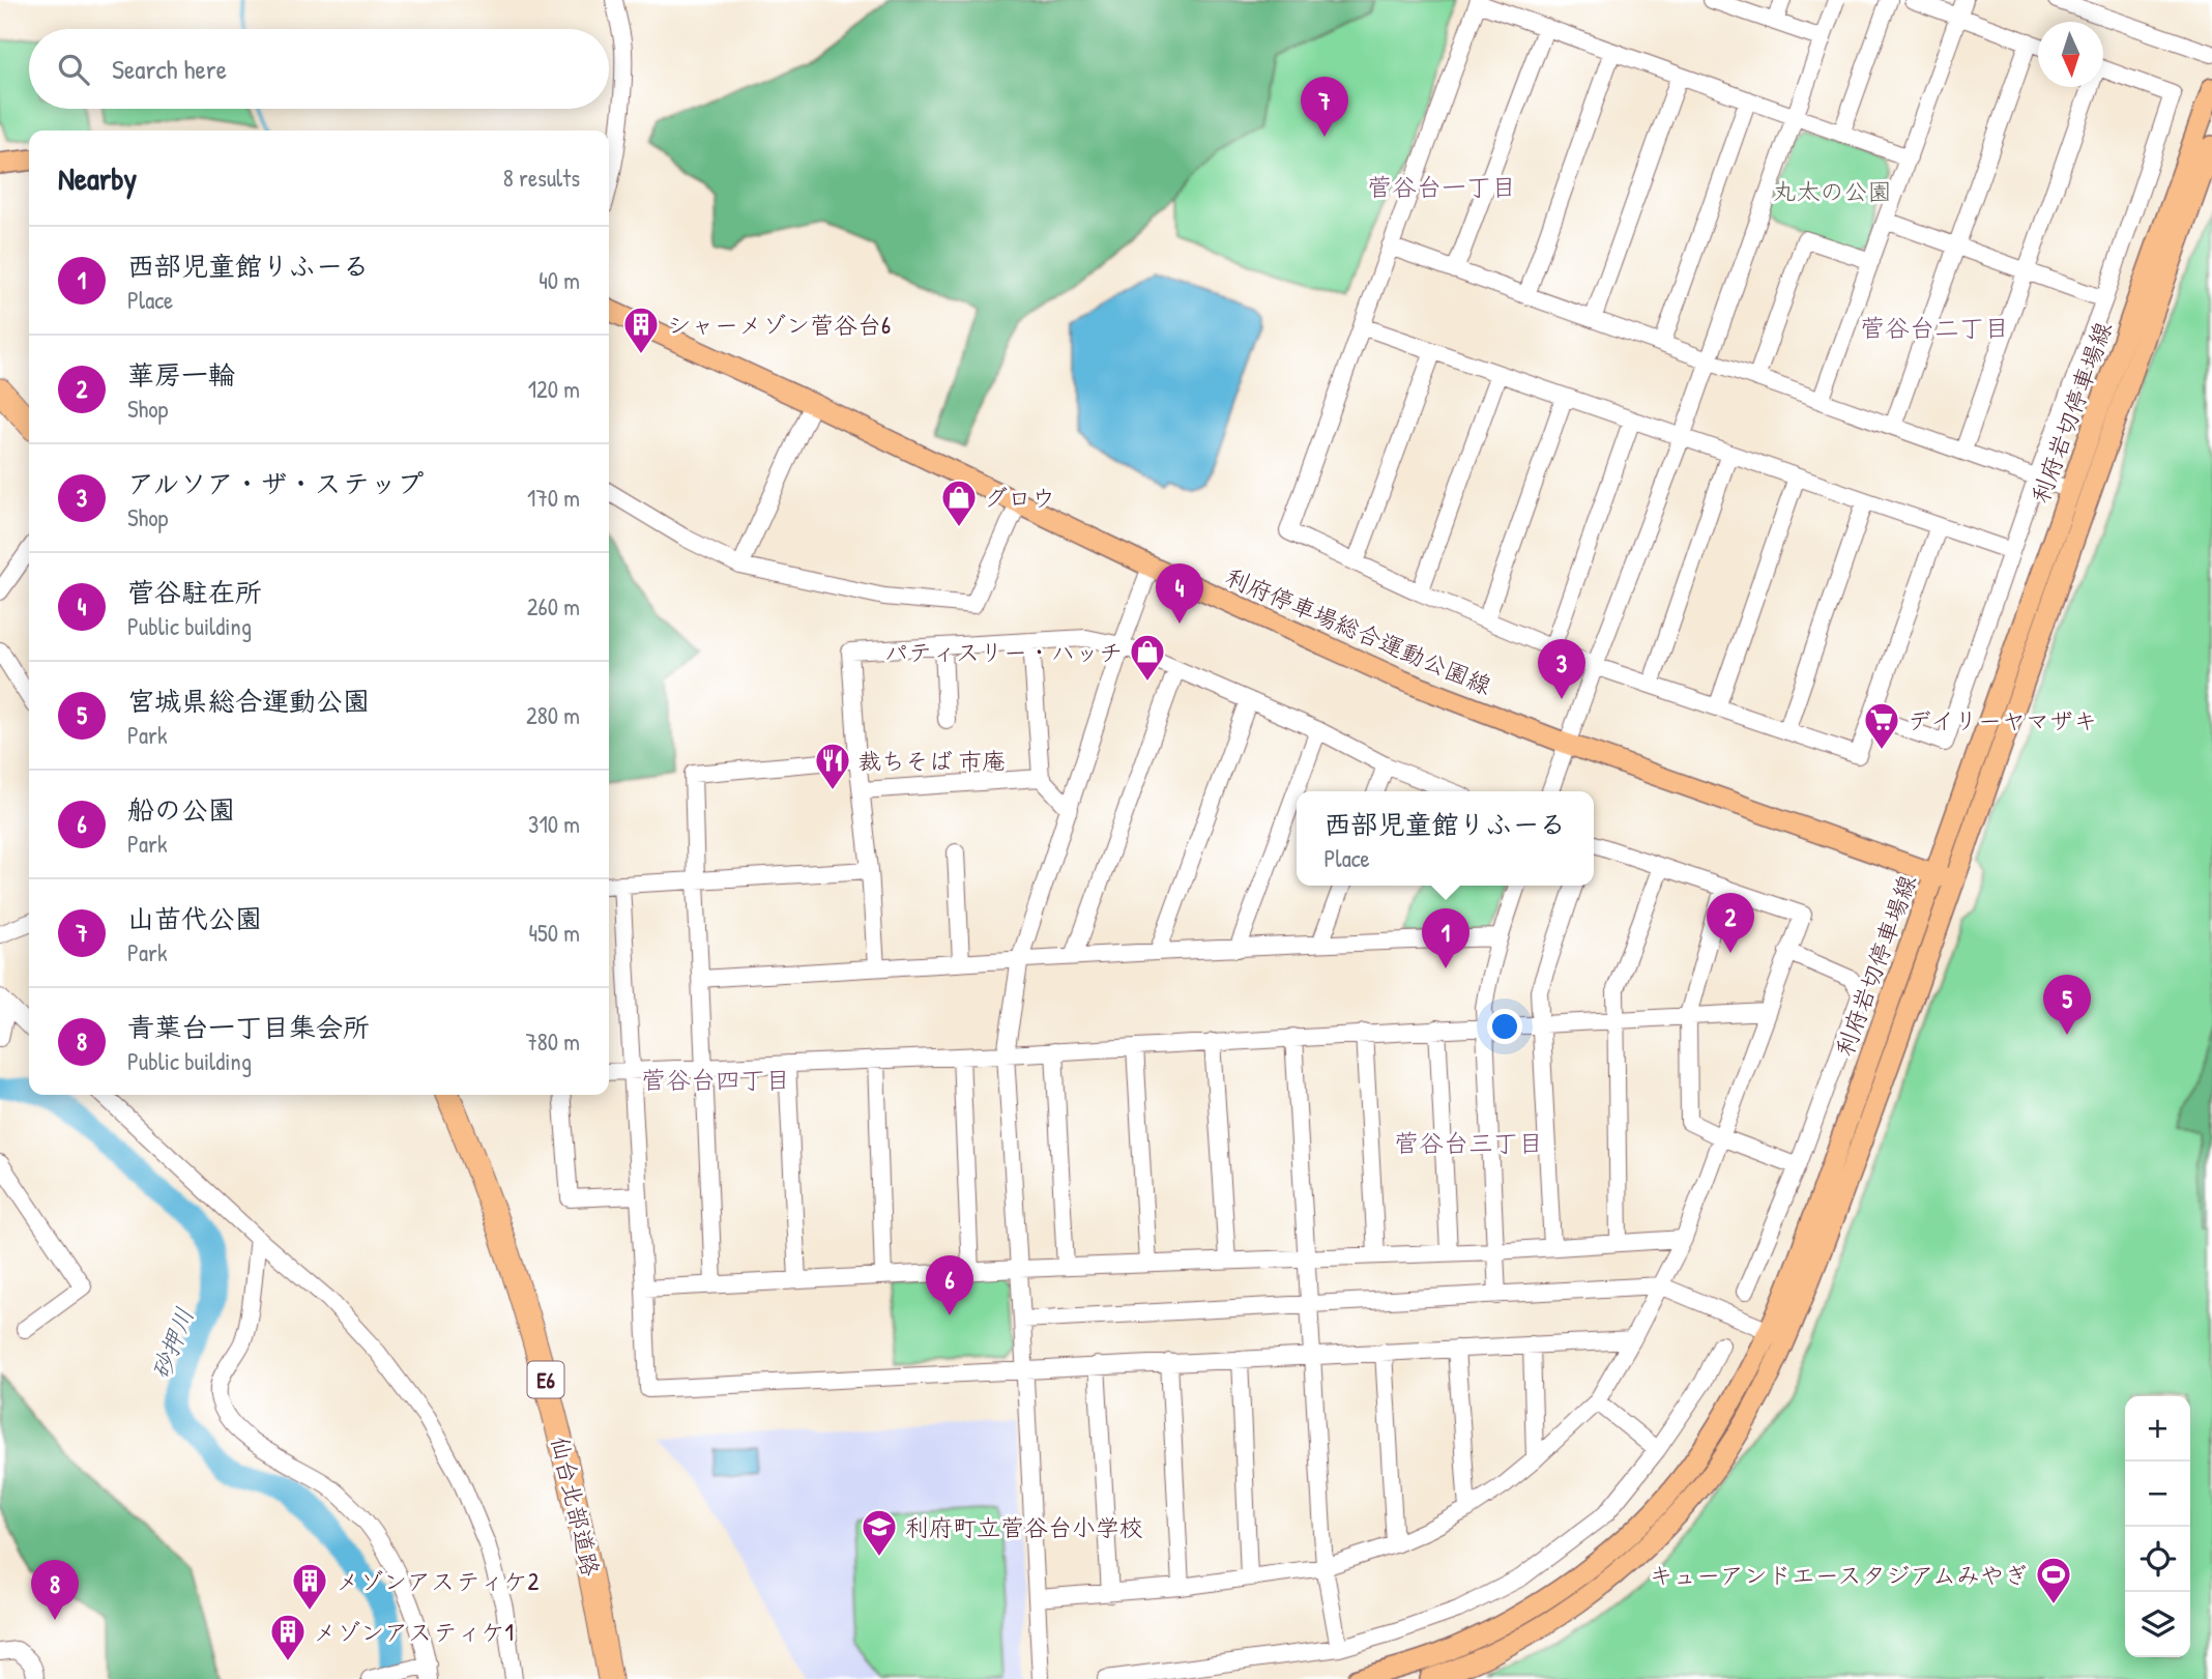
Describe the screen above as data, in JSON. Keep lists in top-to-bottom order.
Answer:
{
  "streets": {
    "highway": ["E6", "仙台北部道路"],
    "main road": ["利府岩切停車場線", "利府停車場総合運動公園線"]
  },
  "crossings": [
    ["利府岩切停車場線", "利府停車場総合運動公園線"]
  ],
  "districts": [
    "菅谷台一丁目",
    "菅谷台二丁目",
    "菅谷台四丁目",
    "菅谷台三丁目"
  ],
  "water": ["砂押川"],
  "parks": ["丸太の公園"],
  "places": {
    "building": ["シャーメゾン菅谷台6", "メゾンアスティケ2", "メゾンアスティケ1"],
    "shop": ["グロウ", "パティスリー・ハッチ"],
    "supermarket": ["デイリーヤマザキ"],
    "restaurant": ["裁ちそば 市庵"],
    "school or university": ["利府町立菅谷台小学校"],
    "sports": ["キューアンドエースタジアムみやぎ"]
  },
  "north": "bottom",
  "page": {
    "search": "Search here",
    "pins": [
      "7",
      "4",
      "3",
      "2",
      "1",
      "5",
      "6",
      "8"
    ],
    "heading": ["Nearby", "8 results"],
    "list": [
      {
        "mark": "1",
        "name": "西部児童館りふーる",
        "note": "Place",
        "value": "40 m"
      },
      {
        "mark": "2",
        "name": "華房一輪",
        "note": "Shop",
        "value": "120 m"
      },
      {
        "mark": "3",
        "name": "アルソア・ザ・ステップ",
        "note": "Shop",
        "value": "170 m"
      },
      {
        "mark": "4",
        "name": "菅谷駐在所",
        "note": "Public building",
        "value": "260 m"
      },
      {
        "mark": "5",
        "name": "宮城県総合運動公園",
        "note": "Park",
        "value": "280 m"
      },
      {
        "mark": "6",
        "name": "船の公園",
        "note": "Park",
        "value": "310 m"
      },
      {
        "mark": "7",
        "name": "山苗代公園",
        "note": "Park",
        "value": "450 m"
      },
      {
        "mark": "8",
        "name": "青葉台一丁目集会所",
        "note": "Public building",
        "value": "780 m"
      }
    ],
    "popup": ["西部児童館りふーる", "Place"],
    "map_buttons": ["+", "−"]
  }
}
